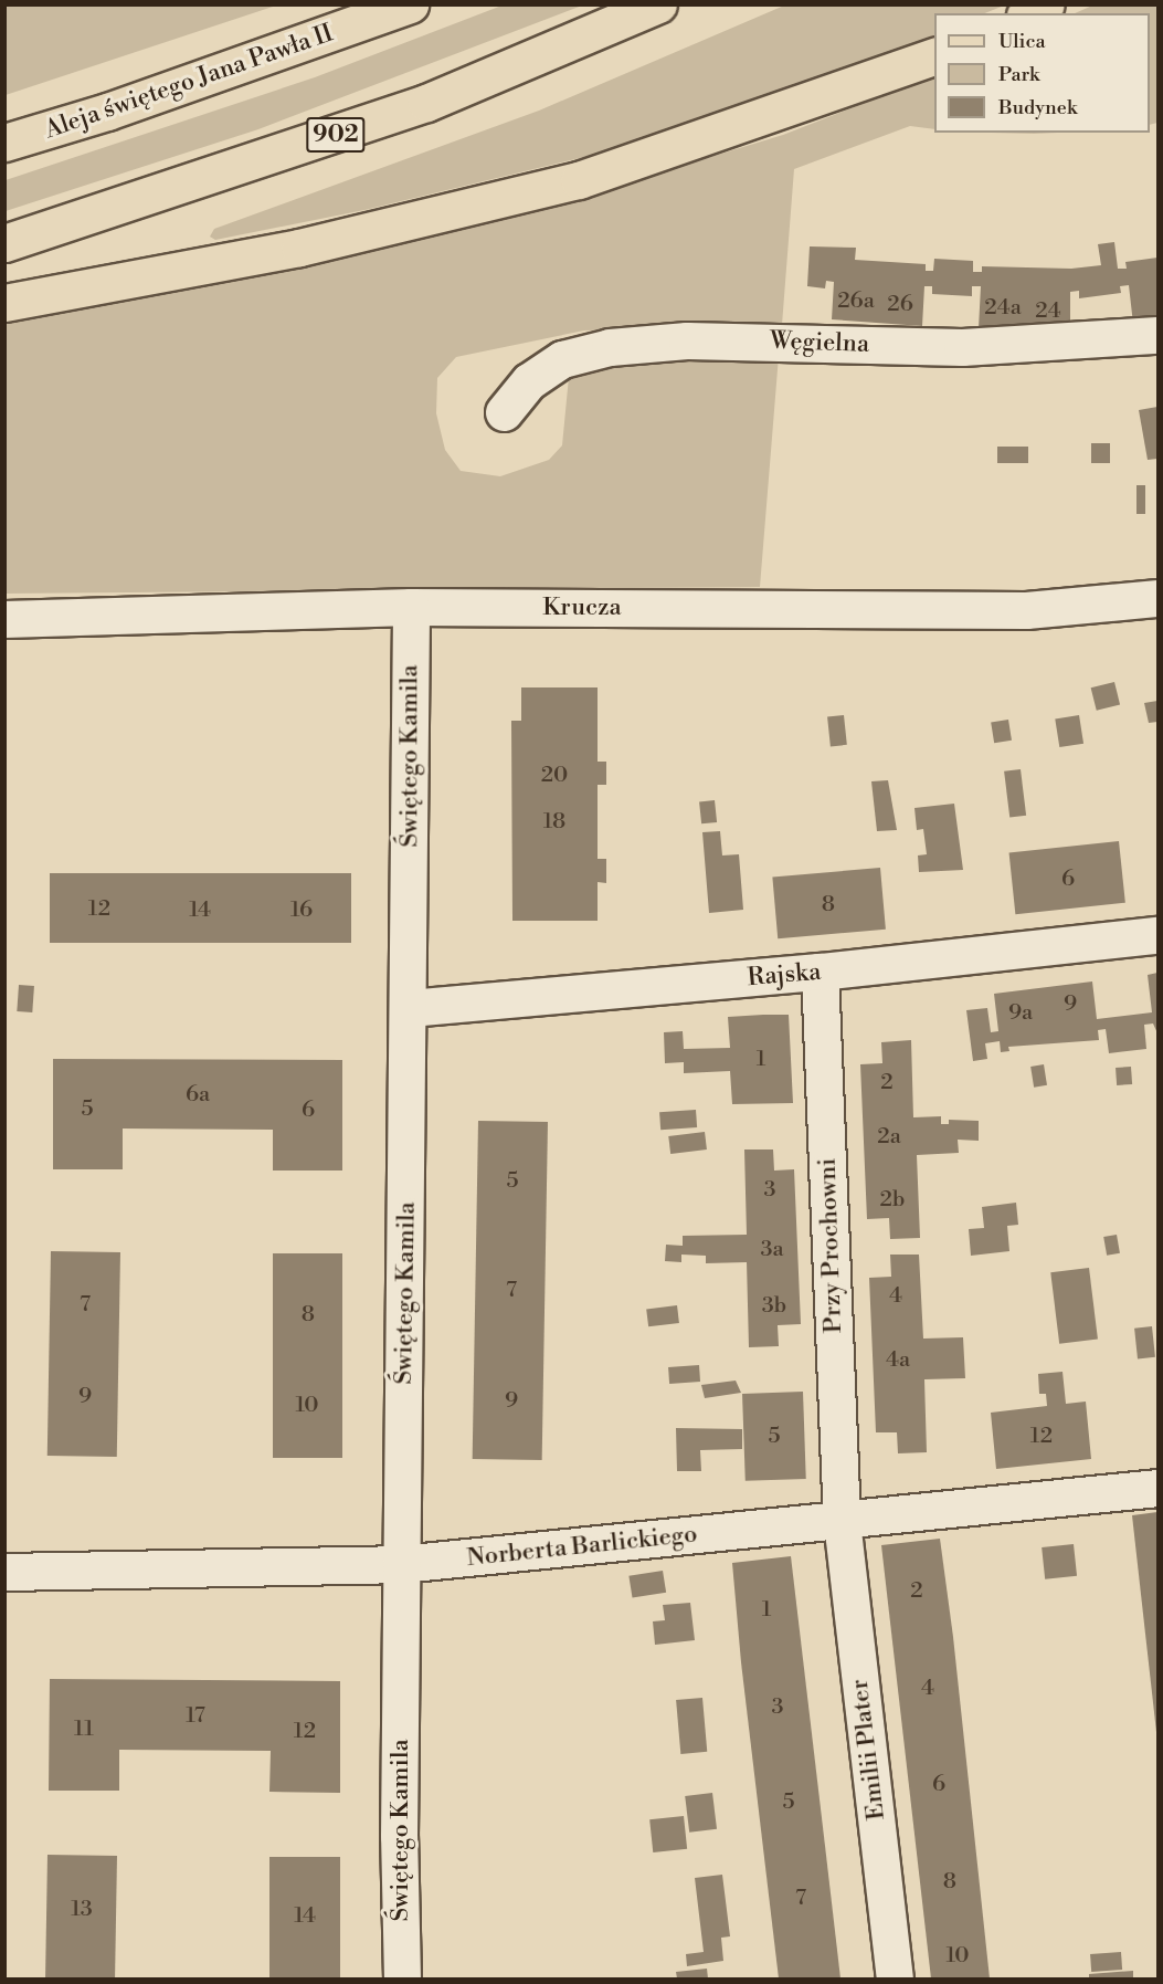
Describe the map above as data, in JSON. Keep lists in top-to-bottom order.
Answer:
{
  "streets": {
    "main road": ["Aleja świętego Jana Pawła II", "902"],
    "street": [
      "Węgielna",
      "Krucza",
      "Świętego Kamila",
      "Rajska",
      "Przy Prochowni",
      "Norberta Barlickiego",
      "Emilii Plater"
    ]
  },
  "crossings": [
    ["Krucza", "Świętego Kamila"],
    ["Świętego Kamila", "Rajska"],
    ["Świętego Kamila", "Norberta Barlickiego"],
    ["Rajska", "Przy Prochowni"],
    ["Przy Prochowni", "Norberta Barlickiego"],
    ["Przy Prochowni", "Emilii Plater"],
    ["Norberta Barlickiego", "Emilii Plater"]
  ],
  "house_numbers": [
    "26a",
    "26",
    "24a",
    "24",
    "20",
    "18",
    "6",
    "8",
    "12",
    "14",
    "16",
    "9",
    "9a",
    "1",
    "2",
    "6a",
    "5",
    "6",
    "2a",
    "5",
    "3",
    "2b",
    "3a",
    "7",
    "4",
    "7",
    "3b",
    "8",
    "4a",
    "9",
    "9",
    "10",
    "5",
    "12",
    "2",
    "1",
    "4",
    "3",
    "17",
    "11",
    "12",
    "6",
    "5",
    "8",
    "7",
    "13",
    "14",
    "10"
  ],
  "legend": ["Ulica", "Park", "Budynek"]
}
